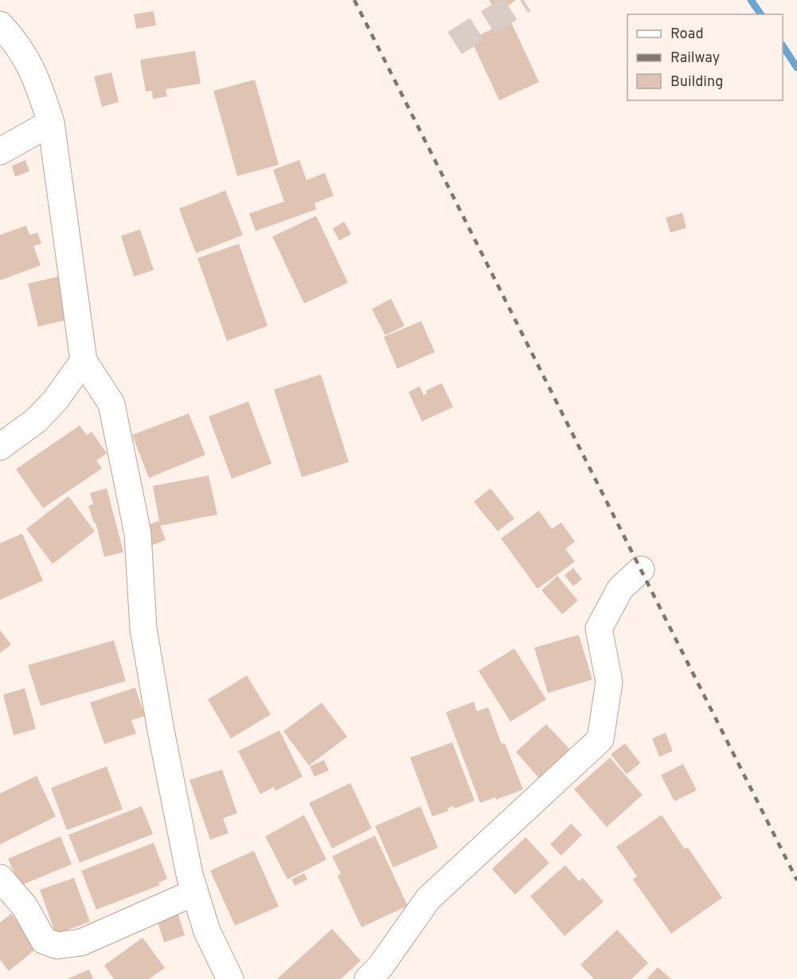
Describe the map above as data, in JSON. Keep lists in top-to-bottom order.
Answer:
{
  "legend": ["Road", "Railway", "Building"]
}
